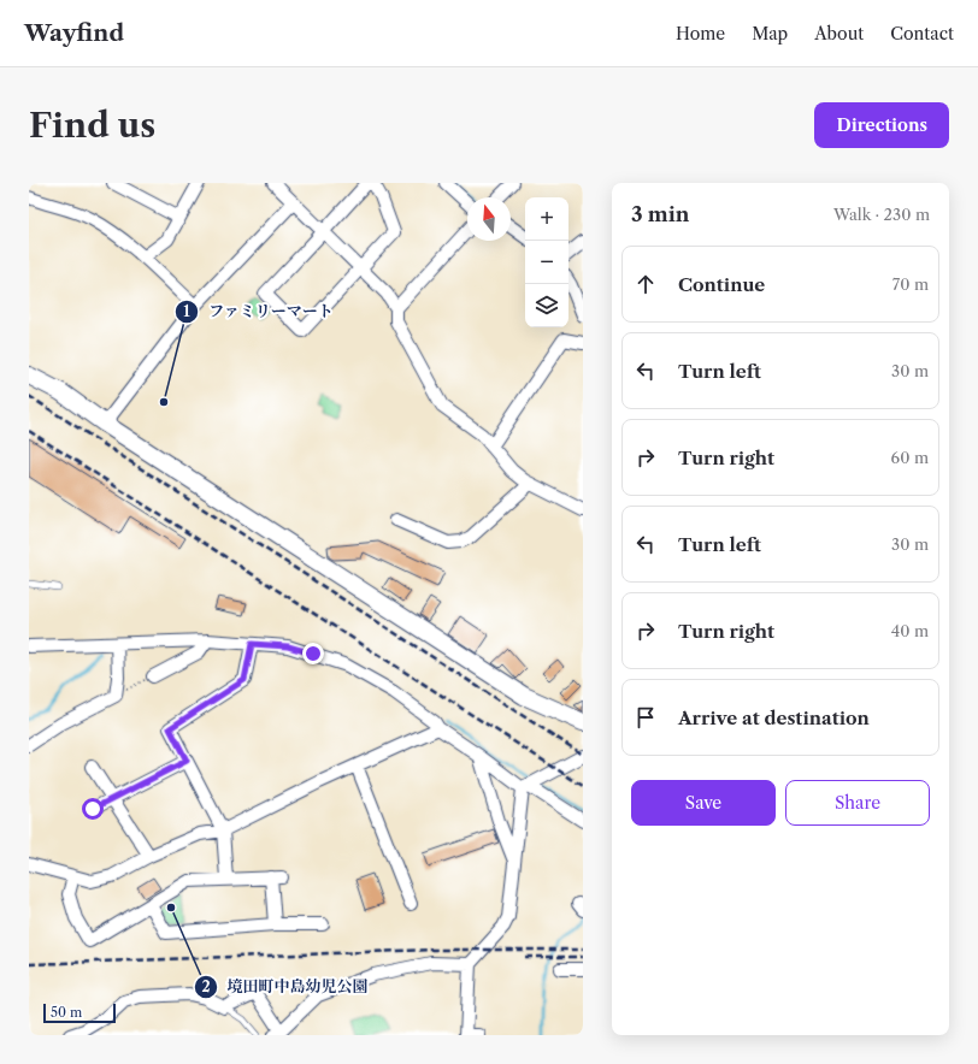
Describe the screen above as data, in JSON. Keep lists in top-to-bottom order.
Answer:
{
  "places": ["ファミリーマート", "境田町中島幼児公園"],
  "scale_bar": "50 m",
  "north": "top",
  "page": {
    "header": "Wayfind",
    "nav": [
      "Home",
      "Map",
      "About",
      "Contact"
    ],
    "buttons": [
      "Directions",
      ["Save", "Share"]
    ],
    "title": "Find us",
    "heading": ["3 min", "Walk · 230 m"],
    "map_buttons": ["+", "−"],
    "list": [
      ["Continue", "70 m"],
      ["Turn left", "30 m"],
      ["Turn right", "60 m"],
      ["Turn left", "30 m"],
      ["Turn right", "40 m"],
      "Arrive at destination"
    ],
    "scale": "50 m"
  }
}
